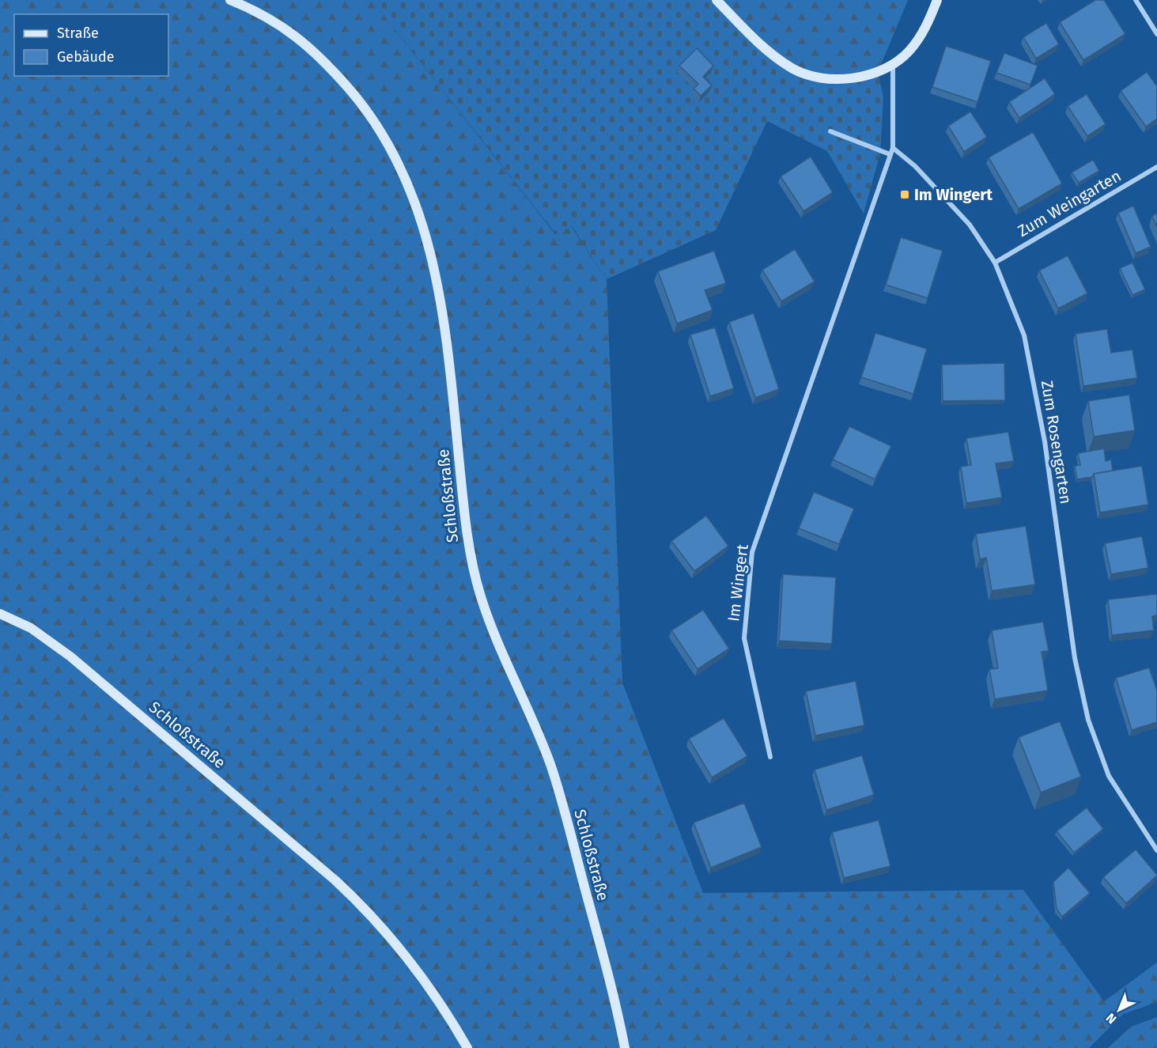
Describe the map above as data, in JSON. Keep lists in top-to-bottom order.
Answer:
{
  "streets": {
    "main road": ["Schloßstraße"],
    "street": ["Zum Weingarten", "Zum Rosengarten", "Im Wingert"]
  },
  "crossings": [
    ["Zum Weingarten", "Zum Rosengarten"],
    ["Zum Rosengarten", "Im Wingert"]
  ],
  "places": {
    "transit": ["Im Wingert"]
  },
  "legend": ["Straße", "Gebäude"],
  "north": "bottom left"
}
